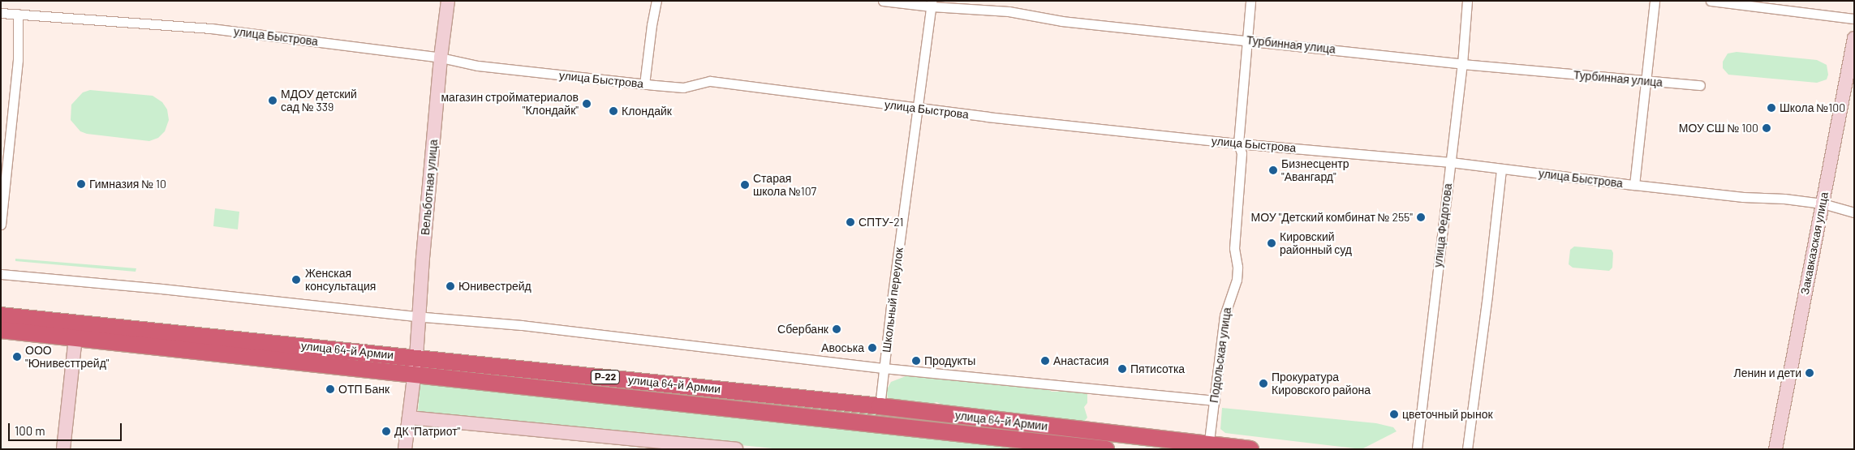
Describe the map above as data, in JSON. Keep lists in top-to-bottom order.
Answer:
{
  "streets": {
    "highway": ["улица 64-й Армии", "Р-22"],
    "street": [
      "улица Быстрова",
      "Турбинная улица",
      "Вельботная улица",
      "улица Федотова",
      "Закавказская улица",
      "Школьный переулок",
      "Подольская улица"
    ]
  },
  "crossings": [
    ["улица Быстрова", "Вельботная улица"],
    ["улица Быстрова", "улица Федотова"],
    ["улица Быстрова", "Закавказская улица"],
    ["улица Быстрова", "Школьный переулок"],
    ["улица Быстрова", "Подольская улица"],
    ["Турбинная улица", "улица Федотова"],
    ["Турбинная улица", "Школьный переулок"],
    ["Турбинная улица", "Подольская улица"],
    ["Вельботная улица", "улица 64-й Армии"],
    ["Школьный переулок", "улица 64-й Армии"],
    ["улица 64-й Армии", "Подольская улица"]
  ],
  "places": [
    "МДОУ детский сад № 339",
    "магазин стройматериалов \"Клондайк\"",
    "Школа №100",
    "Клондайк",
    "МОУ СШ № 100",
    "Бизнесцентр \"Авангард\"",
    "Гимназия № 10",
    "Старая школа №107",
    "МОУ \"Детский комбинат № 255\"",
    "СПТУ-21",
    "Кировский районный суд",
    "Женская консультация",
    "Юнивестрейд",
    "Сбербанк",
    "Авоська",
    "ООО \"Юнивесттрейд\"",
    "Продукты",
    "Анастасия",
    "Пятисотка",
    "Ленин и дети",
    "Прокуратура Кировского района",
    "ОТП Банк",
    "цветочный рынок",
    "ДК \"Патриот\""
  ],
  "scale_bar": "100 m"
}
